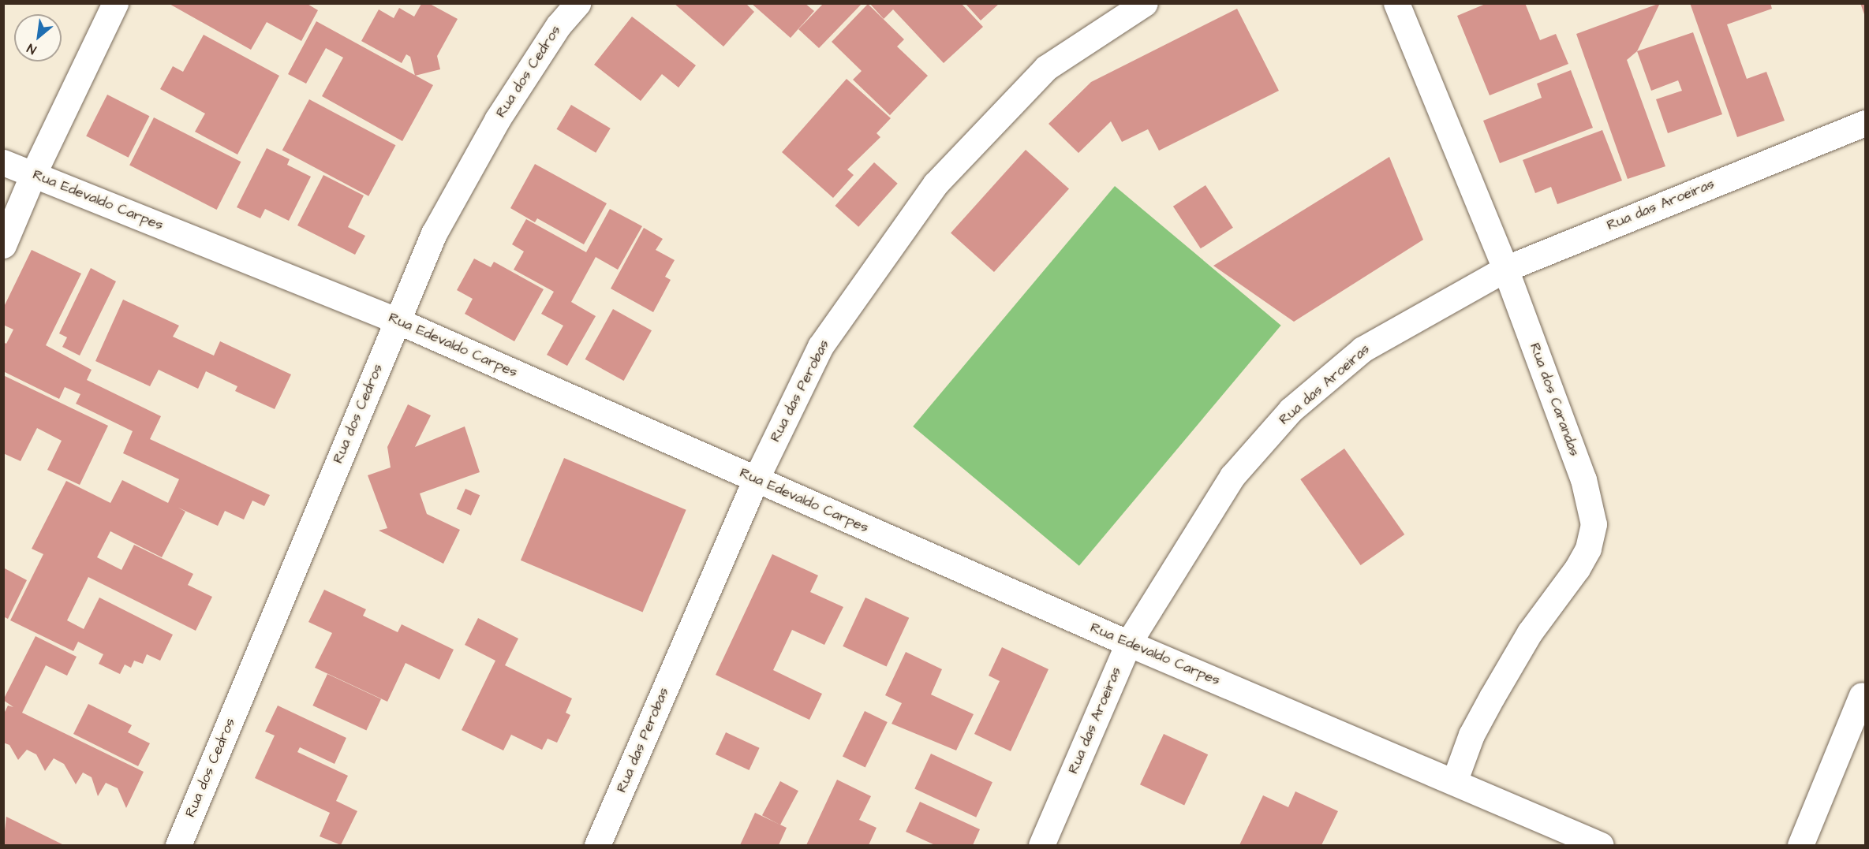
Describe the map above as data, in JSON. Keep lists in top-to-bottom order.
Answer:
{
  "streets": {
    "street": [
      "Rua dos Cedros",
      "Rua Edevaldo Carpes",
      "Rua das Aroeiras",
      "Rua das Perobas",
      "Rua dos Carandas"
    ]
  },
  "crossings": [
    ["Rua dos Cedros", "Rua Edevaldo Carpes"],
    ["Rua Edevaldo Carpes", "Rua das Aroeiras"],
    ["Rua Edevaldo Carpes", "Rua das Perobas"],
    ["Rua Edevaldo Carpes", "Rua dos Carandas"],
    ["Rua das Aroeiras", "Rua dos Carandas"]
  ],
  "north": "bottom left"
}
